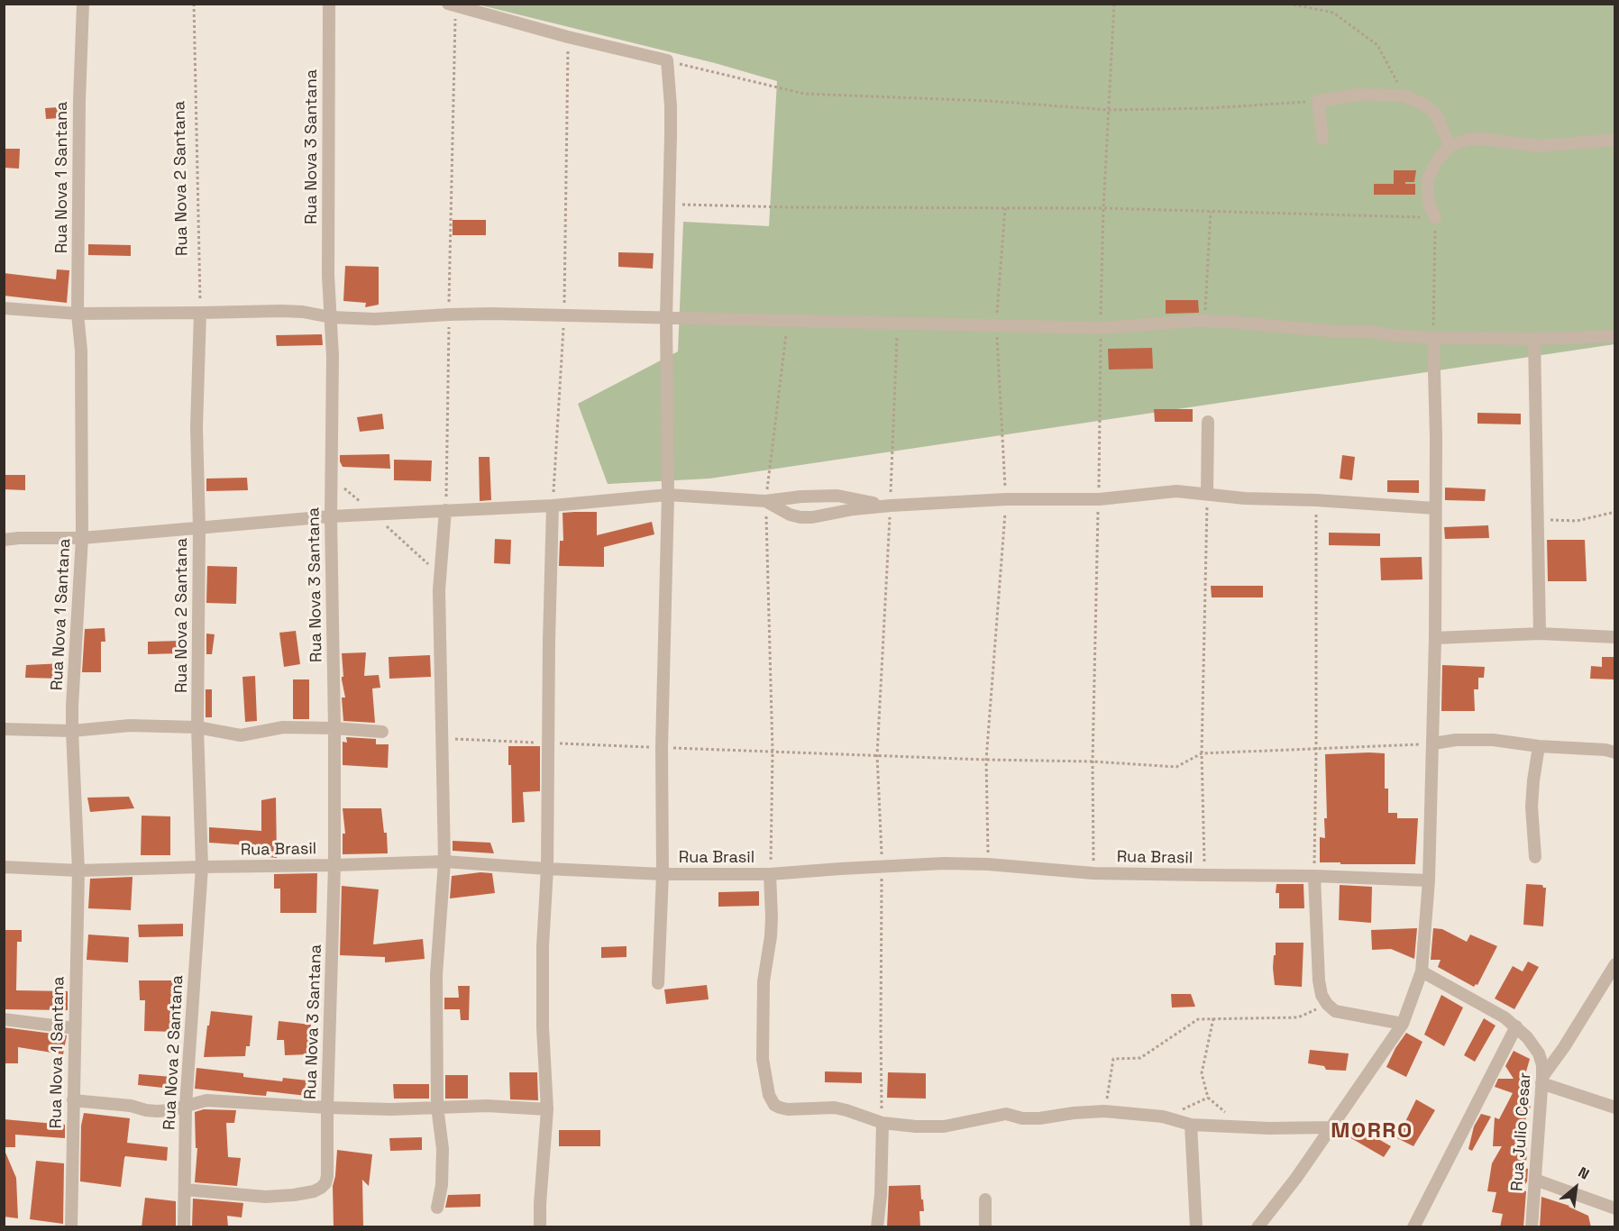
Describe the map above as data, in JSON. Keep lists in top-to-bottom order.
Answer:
{
  "streets": {
    "street": [
      "Rua Nova 3 Santana",
      "Rua Nova 1 Santana",
      "Rua Nova 2 Santana",
      "Rua Brasil",
      "Rua Julio Cesar"
    ]
  },
  "crossings": [
    ["Rua Nova 3 Santana", "Rua Nova 2 Santana"],
    ["Rua Nova 3 Santana", "Rua Brasil"],
    ["Rua Nova 1 Santana", "Rua Brasil"],
    ["Rua Nova 2 Santana", "Rua Brasil"]
  ],
  "districts": ["MORRO"],
  "north": "top right"
}
